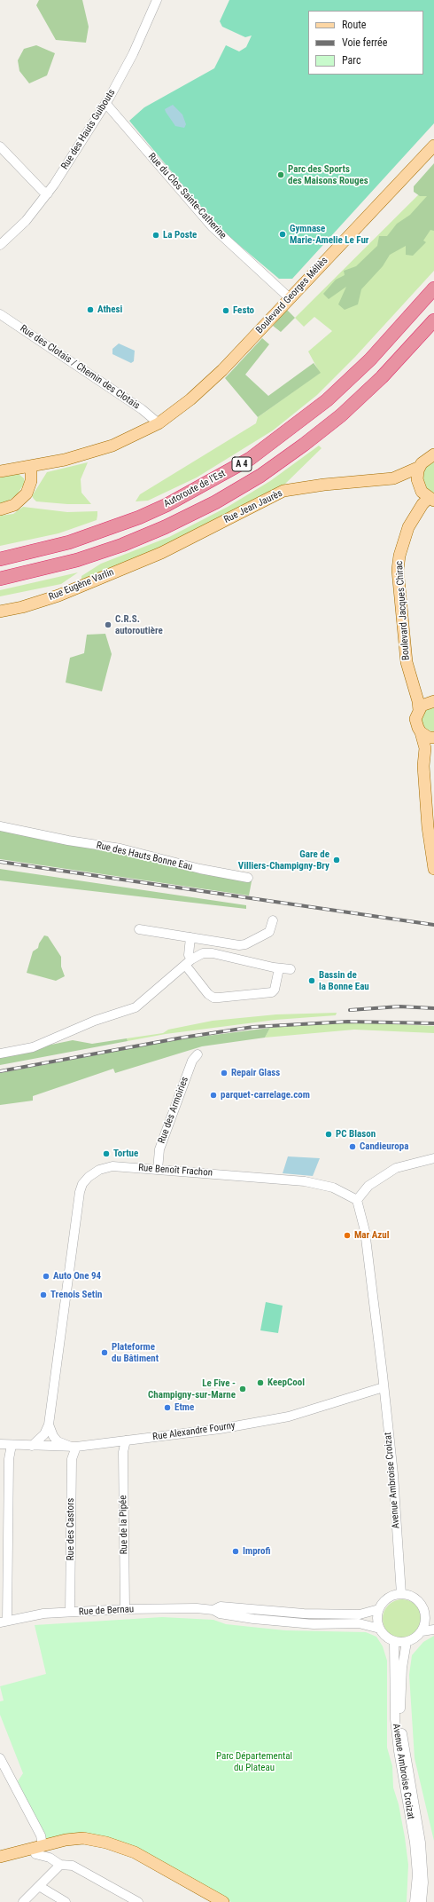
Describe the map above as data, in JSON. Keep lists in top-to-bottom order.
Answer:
{
  "streets": {
    "highway": ["A 4", "Autoroute de l’Est"],
    "main road": [
      "Boulevard Georges Méliès",
      "Rue Jean Jaurès",
      "Rue Eugène Varlin",
      "Boulevard Jacques Chirac"
    ],
    "street": [
      "Rue des Hauts Guibouts",
      "Rue du Clos Sainte-Catherine",
      "Rue des Clotais / Chemin des Clotais",
      "Rue des Hauts Bonne Eau",
      "Rue des Armoiries",
      "Rue Benoît Frachon",
      "Rue Alexandre Fourny",
      "Avenue Ambroise Croizat",
      "Rue de la Pipée",
      "Rue des Castors",
      "Rue de Bernau"
    ]
  },
  "crossings": [
    ["Rue des Hauts Guibouts", "Rue du Clos Sainte-Catherine"],
    ["Rue du Clos Sainte-Catherine", "Boulevard Georges Méliès"],
    ["Boulevard Georges Méliès", "Rue des Clotais / Chemin des Clotais"],
    ["Rue Jean Jaurès", "Rue Eugène Varlin"],
    ["Rue des Armoiries", "Rue Benoît Frachon"],
    ["Rue Alexandre Fourny", "Avenue Ambroise Croizat"],
    ["Rue Alexandre Fourny", "Rue de la Pipée"],
    ["Rue Alexandre Fourny", "Rue des Castors"],
    ["Avenue Ambroise Croizat", "Rue de Bernau"],
    ["Rue de la Pipée", "Rue de Bernau"],
    ["Rue des Castors", "Rue de Bernau"]
  ],
  "parks": ["Parc Départemental du Plateau"],
  "places": [
    "Parc des Sports des Maisons Rouges",
    "Gymnase Marie-Amelie Le Fur",
    "La Poste",
    "Athesi",
    "Festo",
    "C.R.S. autoroutière",
    "Gare de Villiers-Champigny-Bry",
    "Bassin de la Bonne Eau",
    "Repair Glass",
    "parquet-carrelage.com",
    "PC Blason",
    "Candieuropa",
    "Tortue",
    "Mar Azul",
    "Auto One 94",
    "Trenois Setin",
    "Plateforme du Bâtiment",
    "KeepCool",
    "Le Five - Champigny-sur-Marne",
    "Etme",
    "Improfi"
  ],
  "legend": ["Route", "Voie ferrée", "Parc"]
}
